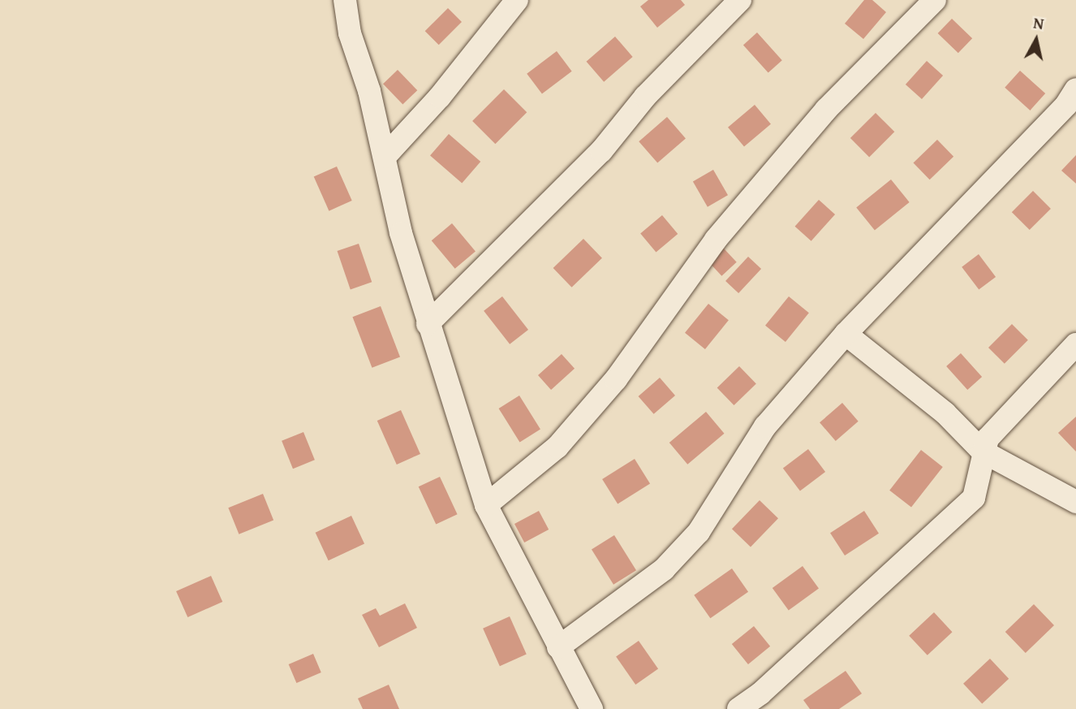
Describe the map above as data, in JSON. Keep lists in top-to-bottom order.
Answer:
{
  "north": "top"
}
